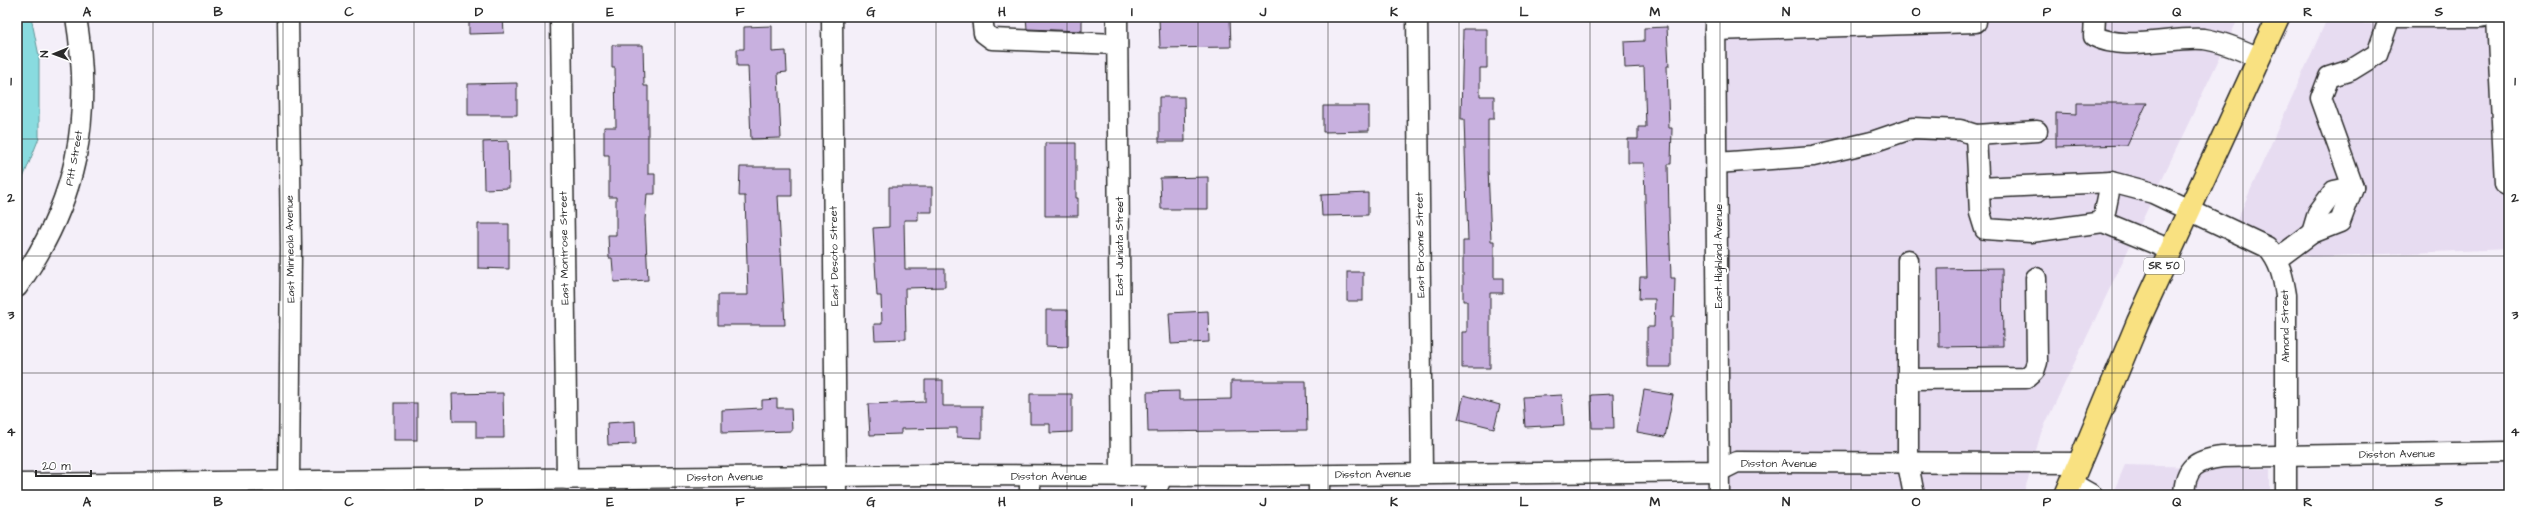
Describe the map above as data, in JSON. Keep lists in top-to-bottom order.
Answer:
{
  "streets": {
    "highway": ["SR 50"],
    "street": [
      "Pitt Street",
      "East Broome Street",
      "East Juniata Street",
      "East Montrose Street",
      "East Minneola Avenue",
      "East Desoto Street",
      "East Highland Avenue",
      "Almond Street",
      "Disston Avenue"
    ]
  },
  "crossings": [
    ["East Broome Street", "Disston Avenue"],
    ["East Juniata Street", "Disston Avenue"],
    ["East Montrose Street", "Disston Avenue"],
    ["East Minneola Avenue", "Disston Avenue"],
    ["East Desoto Street", "Disston Avenue"],
    ["East Highland Avenue", "Disston Avenue"],
    ["SR 50", "Almond Street"],
    ["SR 50", "Disston Avenue"],
    ["Almond Street", "Disston Avenue"]
  ],
  "scale_bar": "20 m",
  "north": "left",
  "grid": {
    "columns": [
      "A",
      "B",
      "C",
      "D",
      "E",
      "F",
      "G",
      "H",
      "I",
      "J",
      "K",
      "L",
      "M",
      "N",
      "O",
      "P",
      "Q",
      "R",
      "S"
    ],
    "rows": [
      "1",
      "2",
      "3",
      "4"
    ]
  }
}
